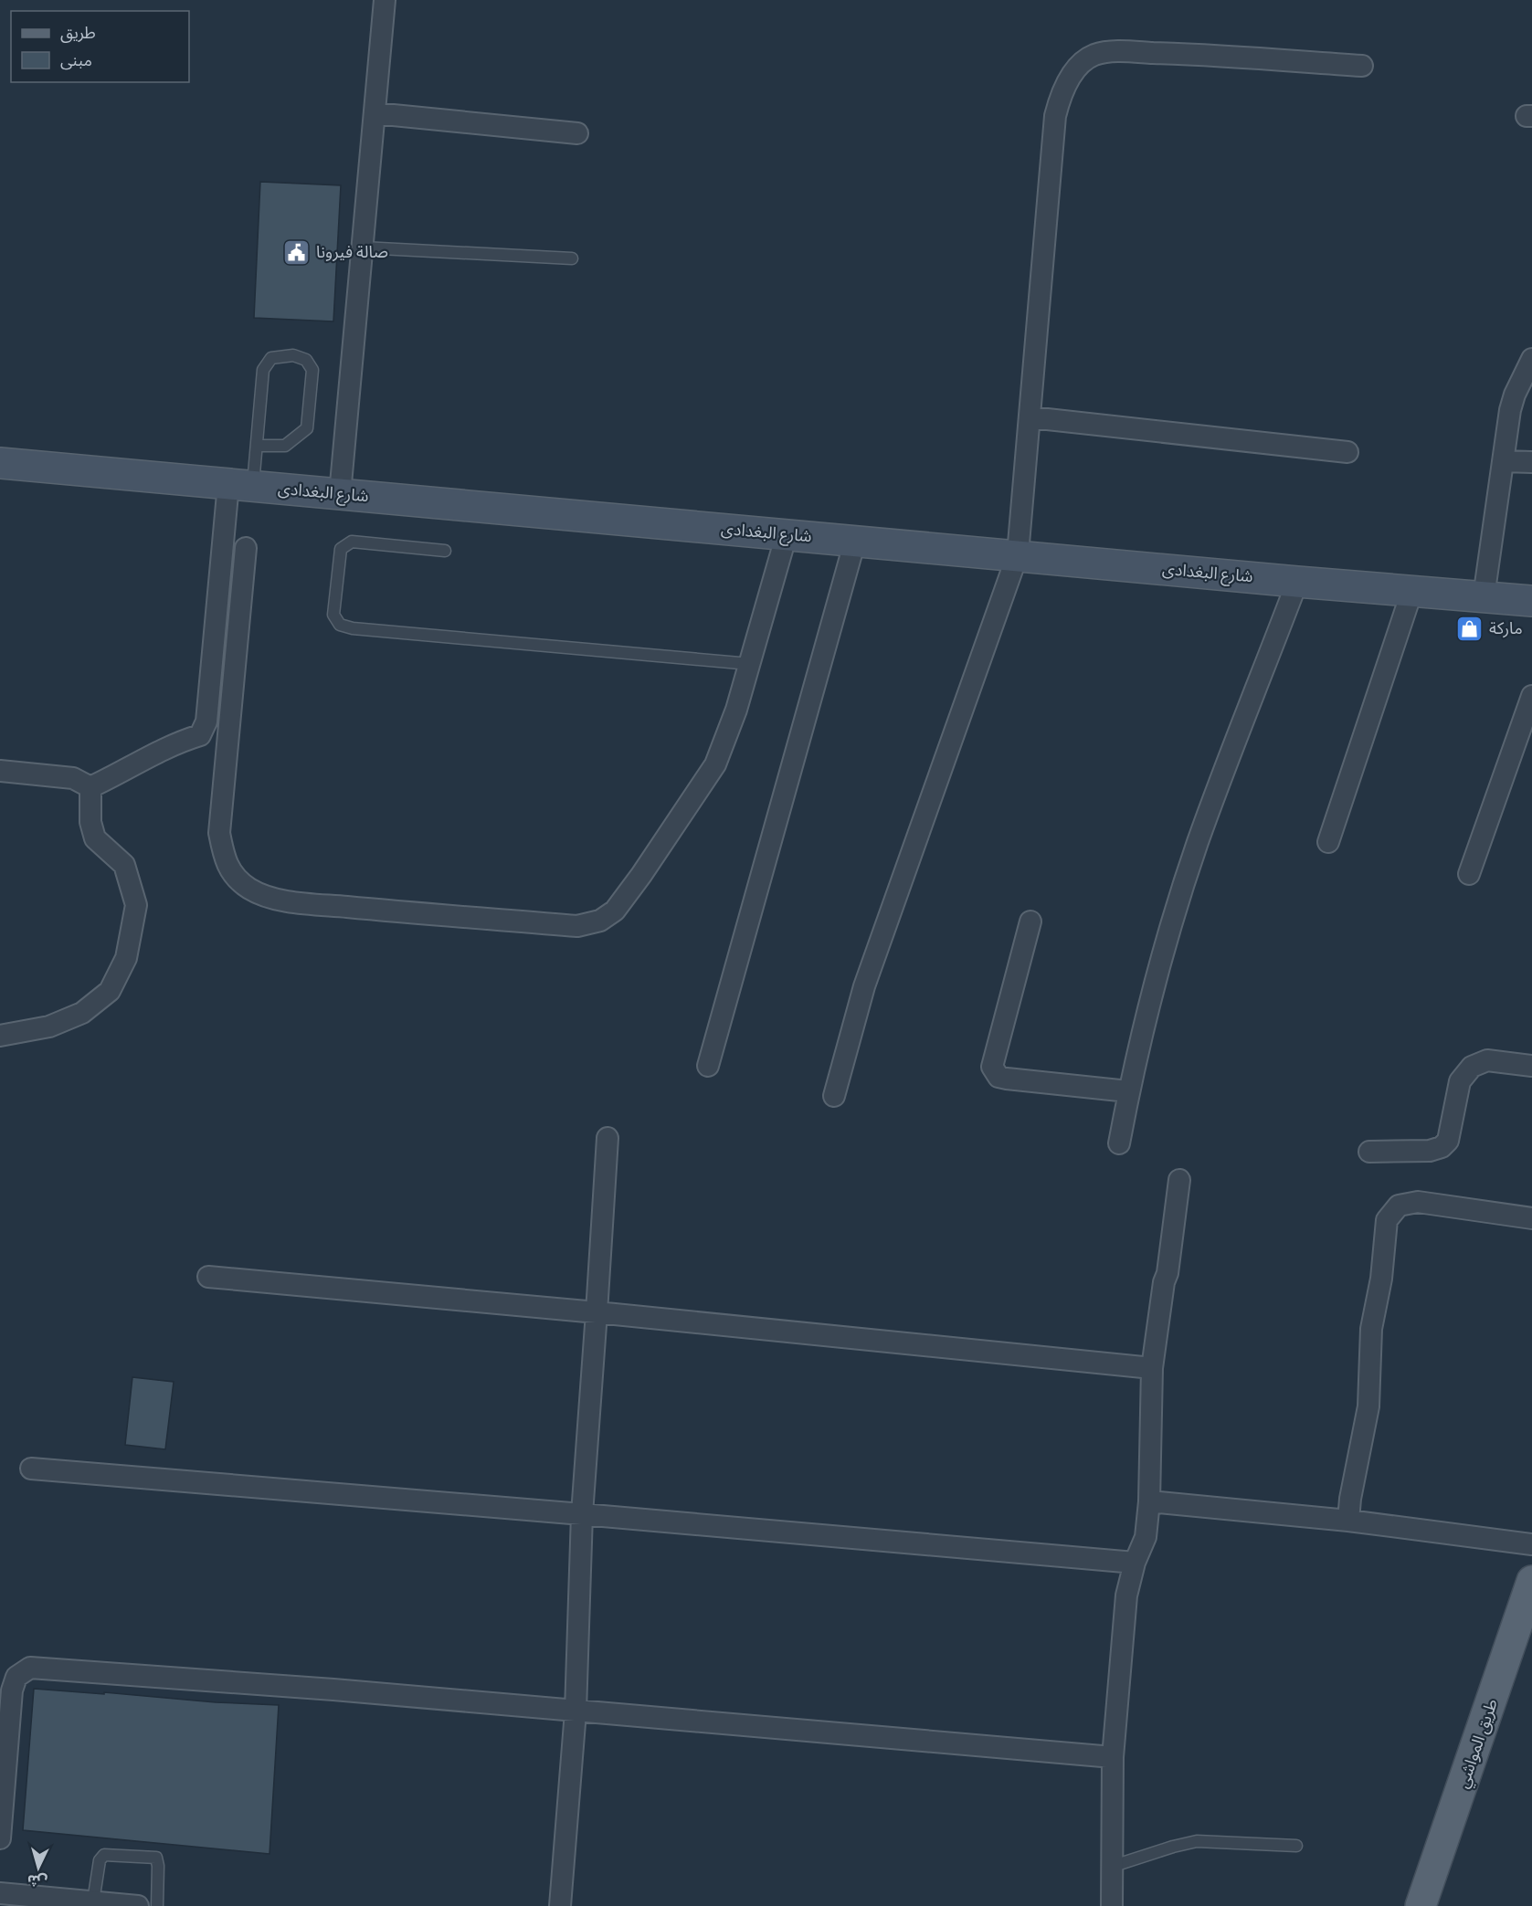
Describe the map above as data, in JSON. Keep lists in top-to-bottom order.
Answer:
{
  "streets": {
    "main road": ["طريق المواشي"],
    "street": ["شارع البغدادى"]
  },
  "places": {
    "public building": ["صالة فيرونا"],
    "shop": ["ماركة"]
  },
  "legend": ["طريق", "مبنى"],
  "north": "bottom"
}
